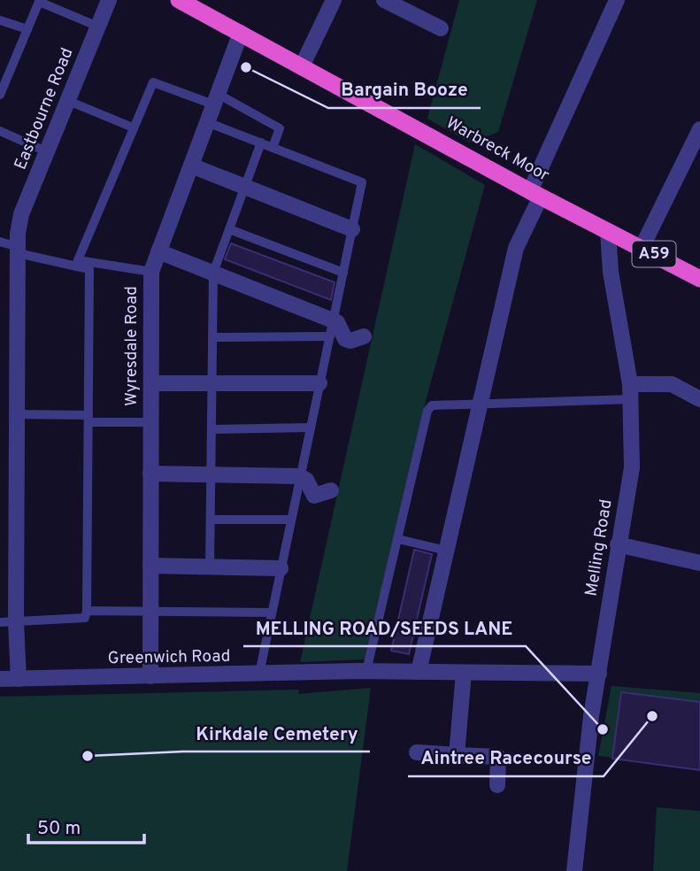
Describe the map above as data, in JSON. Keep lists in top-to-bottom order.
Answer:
{
  "streets": {
    "highway": ["Warbreck Moor", "A59"],
    "street": [
      "Eastbourne Road",
      "Wyresdale Road",
      "Melling Road",
      "Greenwich Road"
    ]
  },
  "crossings": [
    ["Eastbourne Road", "Greenwich Road"],
    ["Warbreck Moor", "Wyresdale Road"],
    ["Warbreck Moor", "Melling Road"],
    ["Wyresdale Road", "Greenwich Road"],
    ["Melling Road", "Greenwich Road"]
  ],
  "places": [
    "Bargain Booze",
    "Aintree Racecourse",
    "MELLING ROAD/SEEDS LANE",
    "Kirkdale Cemetery"
  ],
  "scale_bar": "50 m"
}
